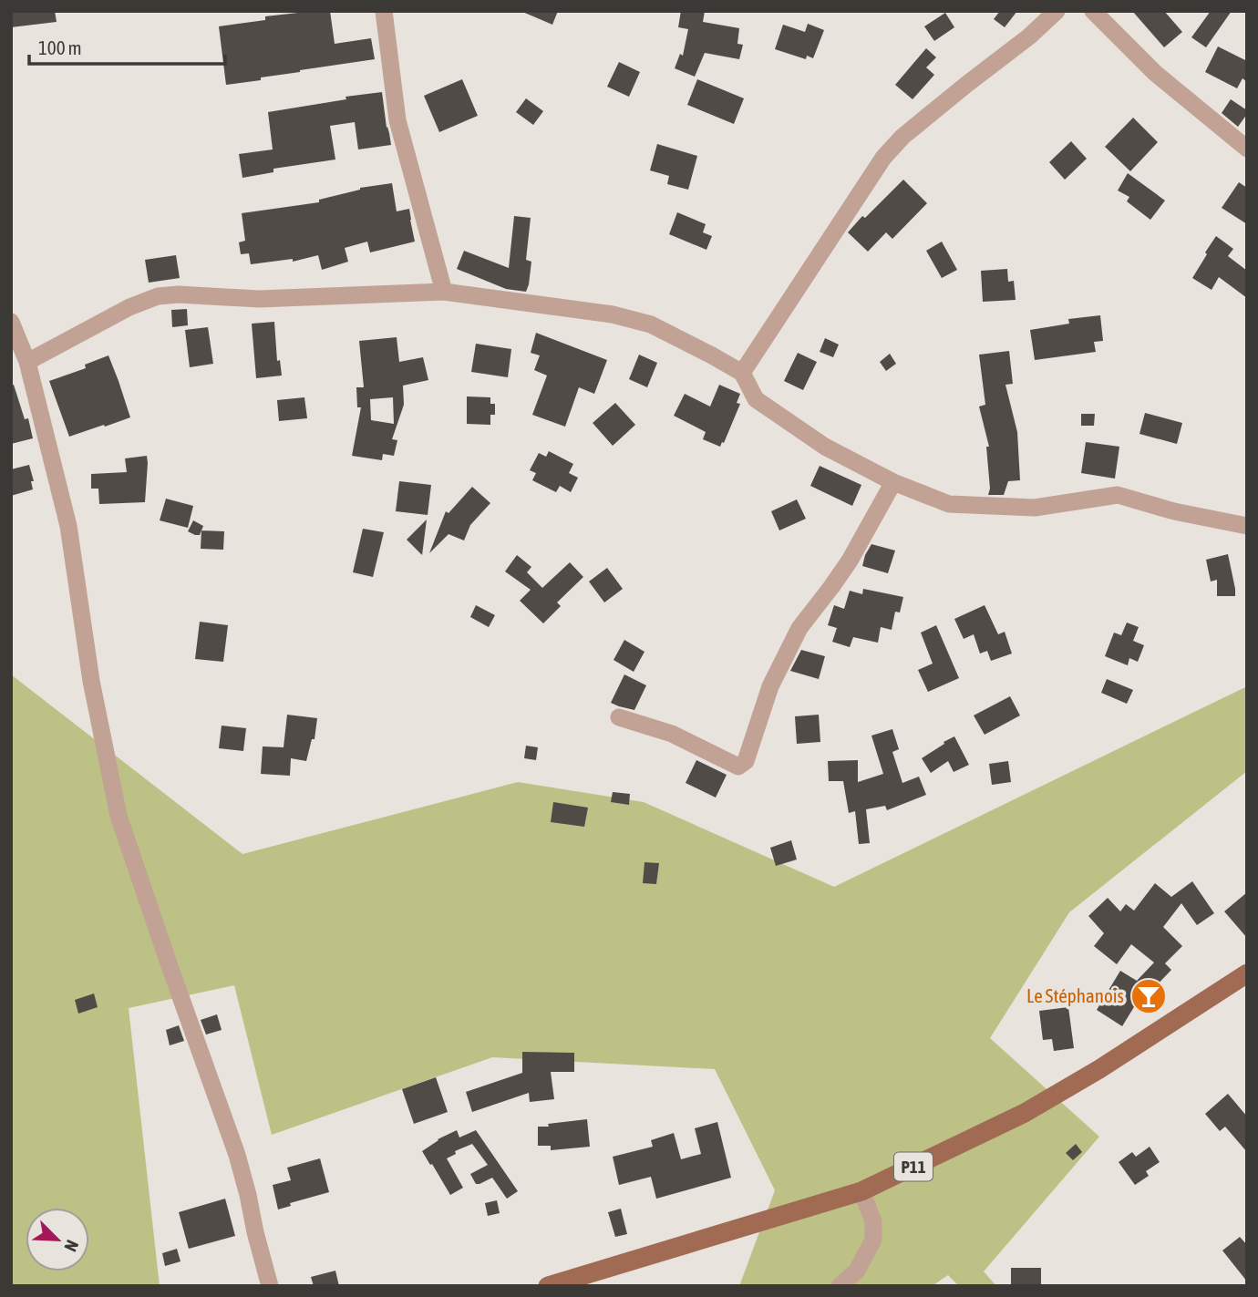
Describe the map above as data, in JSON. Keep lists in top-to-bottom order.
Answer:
{
  "streets": {
    "main road": ["P11"]
  },
  "places": {
    "bar": ["Le Stéphanois"]
  },
  "scale_bar": "100 m",
  "north": "bottom right"
}
